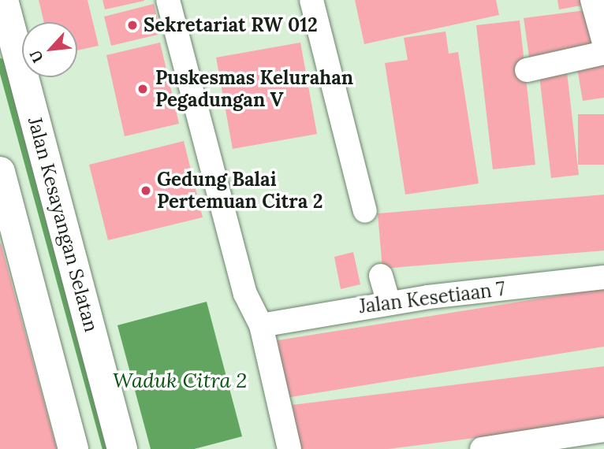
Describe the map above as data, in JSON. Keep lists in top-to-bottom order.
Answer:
{
  "streets": {
    "street": ["Jalan Kesayangan Selatan", "Jalan Kesetiaan 7"]
  },
  "water": ["Waduk Citra 2"],
  "places": ["Sekretariat RW 012", "Puskesmas Kelurahan Pegadungan V", "Gedung Balai Pertemuan Citra 2"],
  "north": "bottom left"
}
